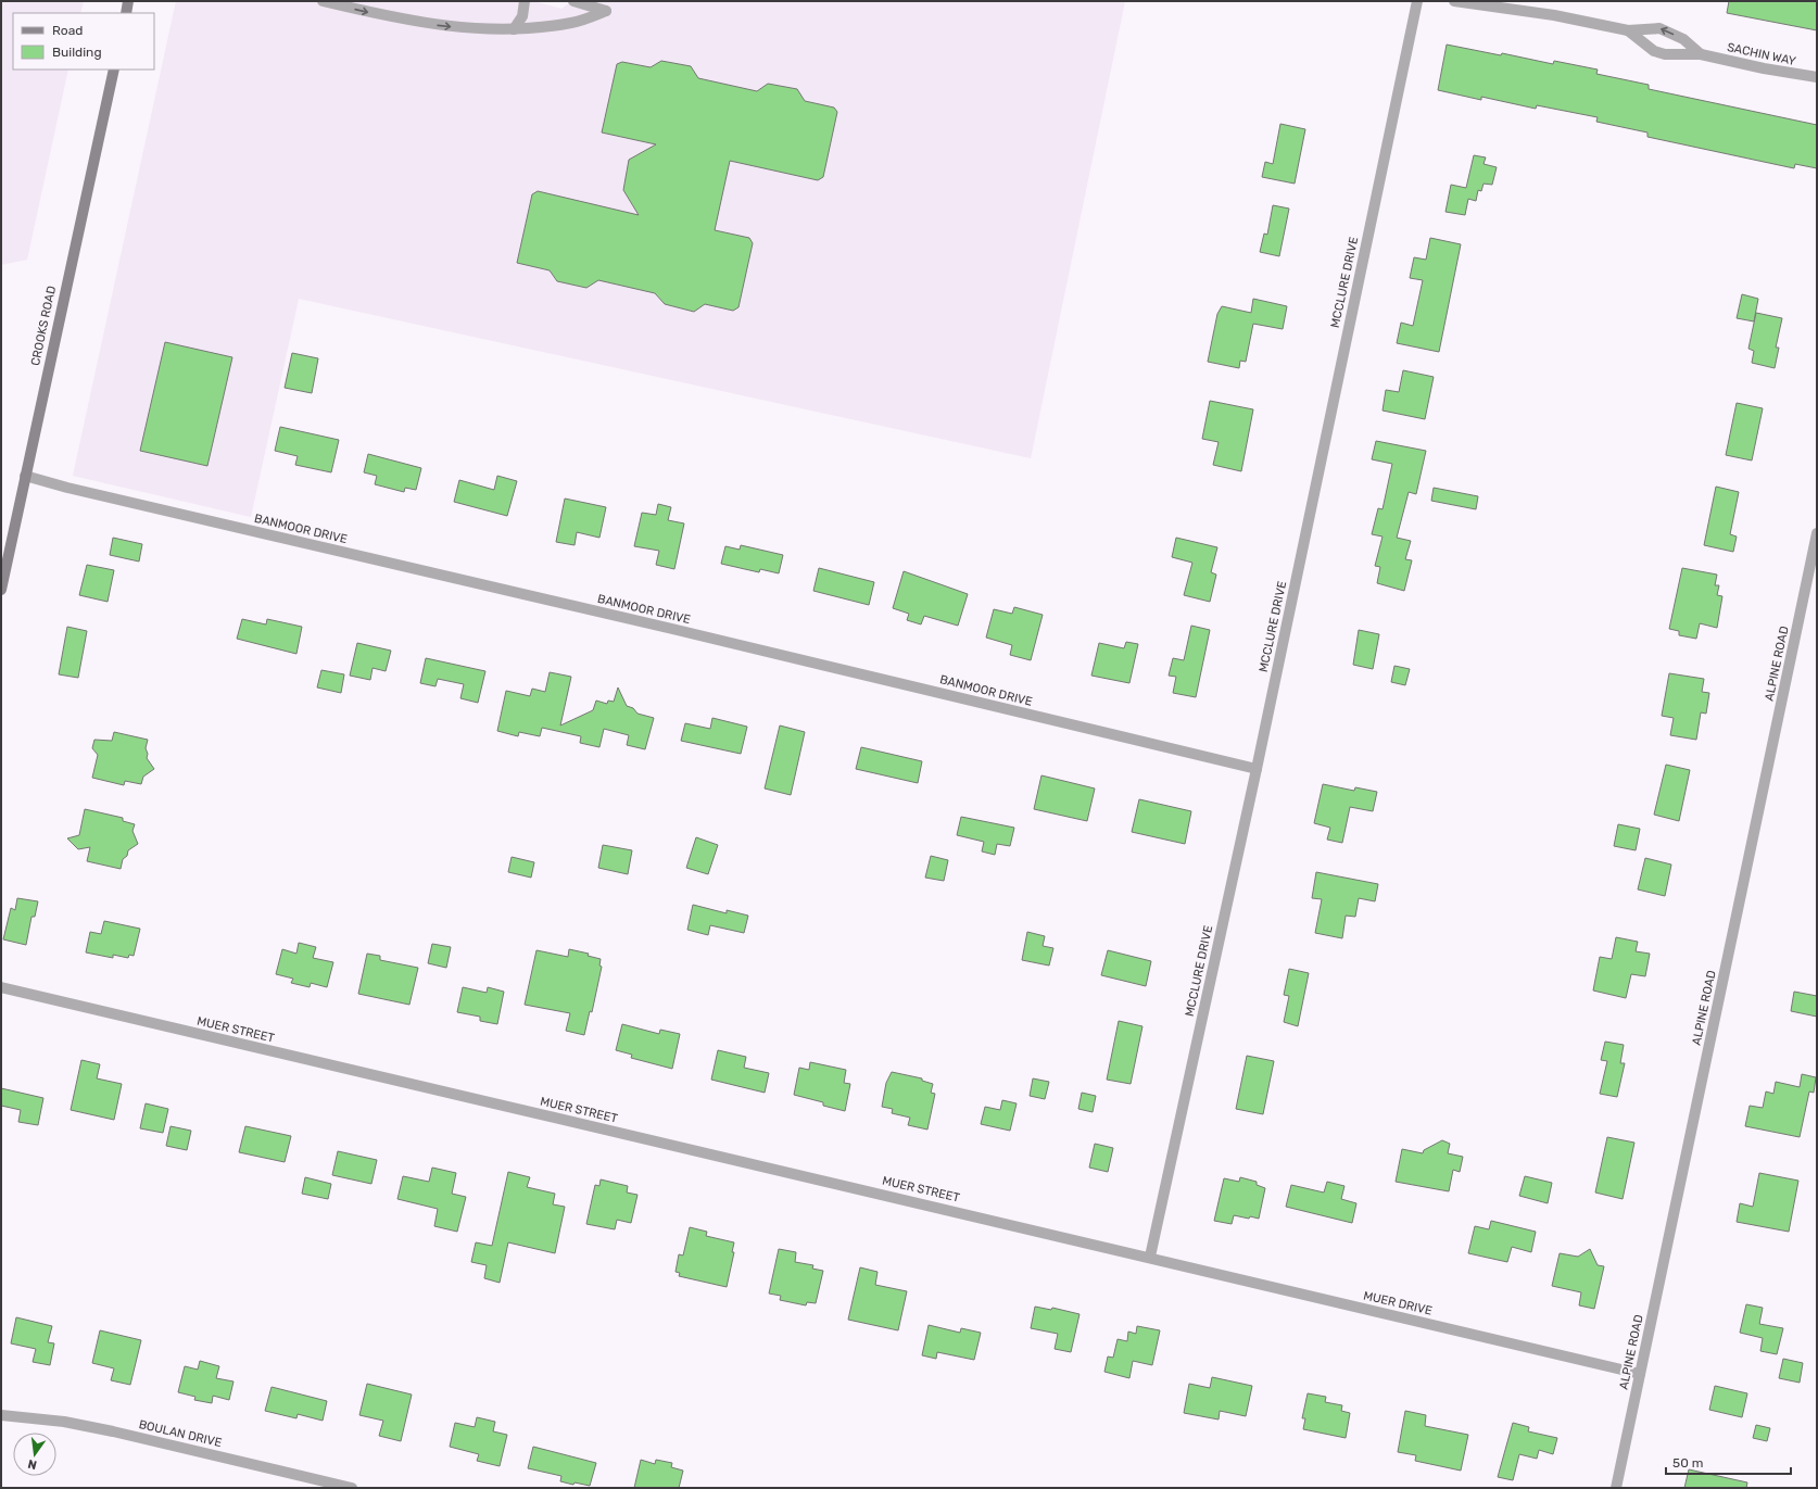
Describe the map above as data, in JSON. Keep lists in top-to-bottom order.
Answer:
{
  "streets": {
    "main road": ["CROOKS ROAD"],
    "street": [
      "SACHIN WAY",
      "MCCLURE DRIVE",
      "BANMOOR DRIVE",
      "ALPINE ROAD",
      "MUER STREET",
      "MUER DRIVE",
      "BOULAN DRIVE"
    ]
  },
  "crossings": [
    ["MCCLURE DRIVE", "BANMOOR DRIVE"],
    ["MCCLURE DRIVE", "MUER STREET"],
    ["MCCLURE DRIVE", "MUER DRIVE"],
    ["CROOKS ROAD", "BANMOOR DRIVE"],
    ["ALPINE ROAD", "MUER DRIVE"],
    ["MUER STREET", "MUER DRIVE"]
  ],
  "legend": ["Road", "Building"],
  "scale_bar": "50 m",
  "north": "bottom"
}
